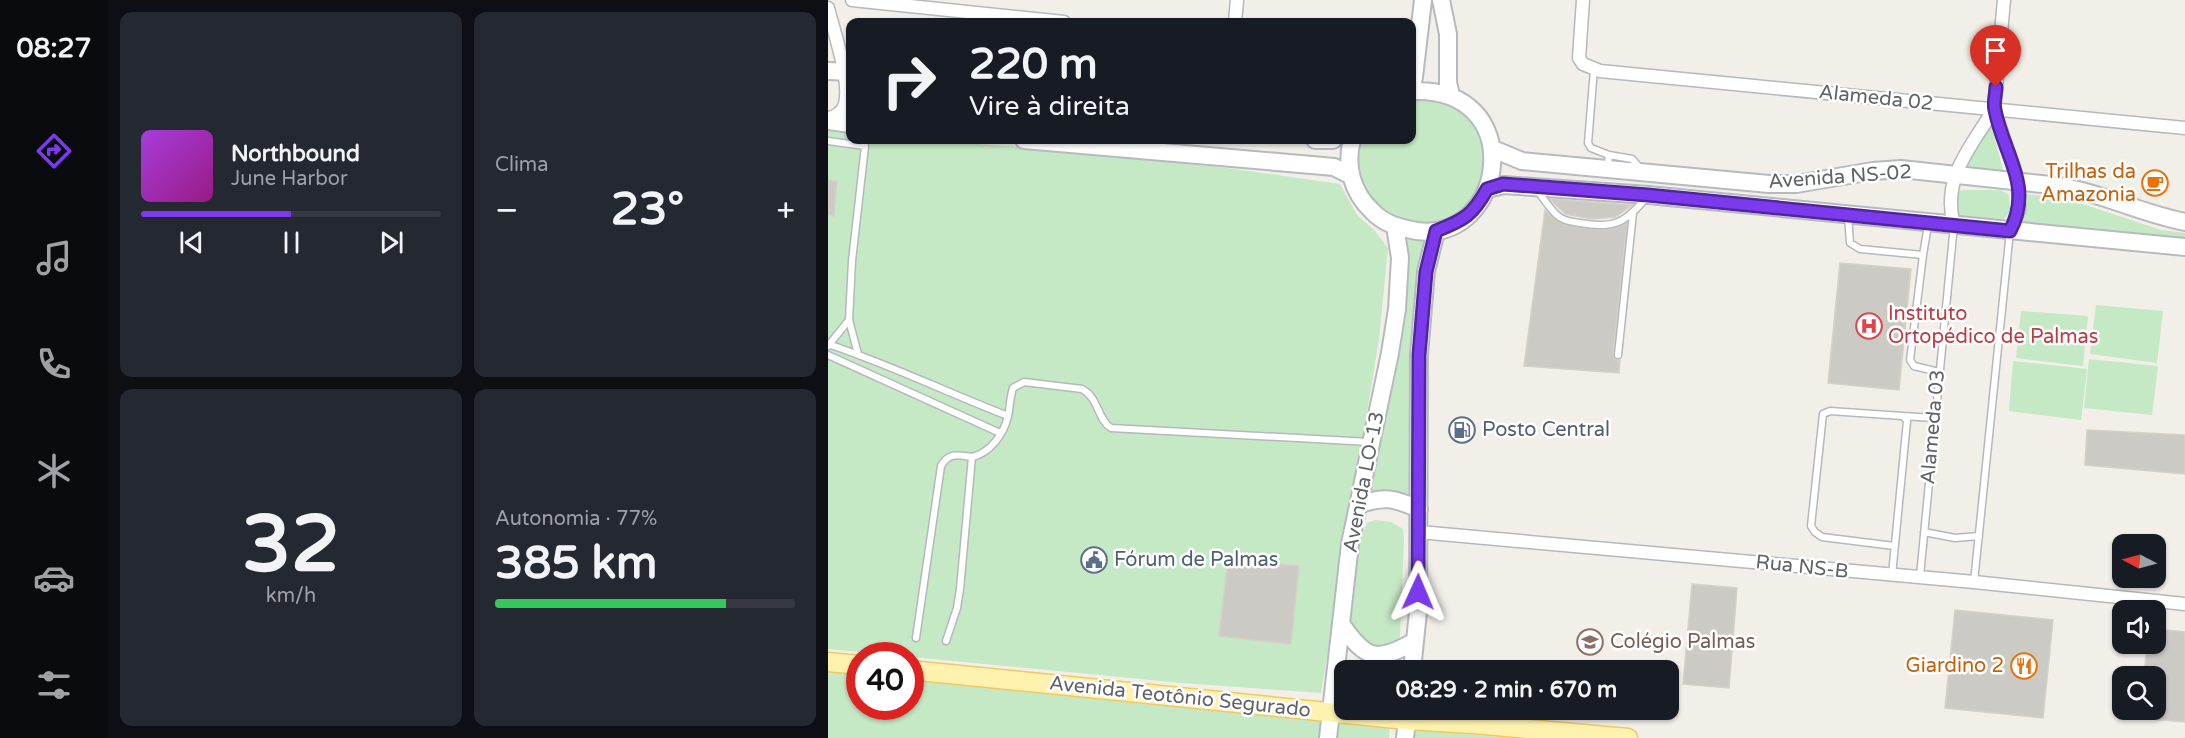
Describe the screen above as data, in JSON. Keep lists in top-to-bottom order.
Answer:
{
  "streets": {
    "main road": ["Avenida Teotônio Segurado"],
    "street": [
      "Alameda 02",
      "Avenida NS-02",
      "Alameda 03",
      "Avenida LO-13",
      "Rua NS-B"
    ]
  },
  "crossings": [
    ["Alameda 02", "Alameda 03"],
    ["Avenida NS-02", "Alameda 03"],
    ["Alameda 03", "Rua NS-B"],
    ["Avenida LO-13", "Avenida Teotônio Segurado"]
  ],
  "places": {
    "cafe": ["Trilhas da Amazonia"],
    "hospital": ["Instituto Ortopédico de Palmas"],
    "fuel station": ["Posto Central"],
    "public building": ["Fórum de Palmas"],
    "school or university": ["Colégio Palmas"],
    "restaurant": ["Giardino 2"]
  },
  "north": "left",
  "page": {
    "tabs": "08:27",
    "tile": [
      "Clima",
      ["32", "km/h"],
      ["Autonomia · 77%", "385 km"]
    ],
    "turn": ["220 m", "Vire à direita"],
    "song": ["Northbound", "June Harbor"],
    "heat": ["−", "23°", "+"],
    "limit": "40",
    "trip": "08:29 · 2 min · 670 m"
  }
}
